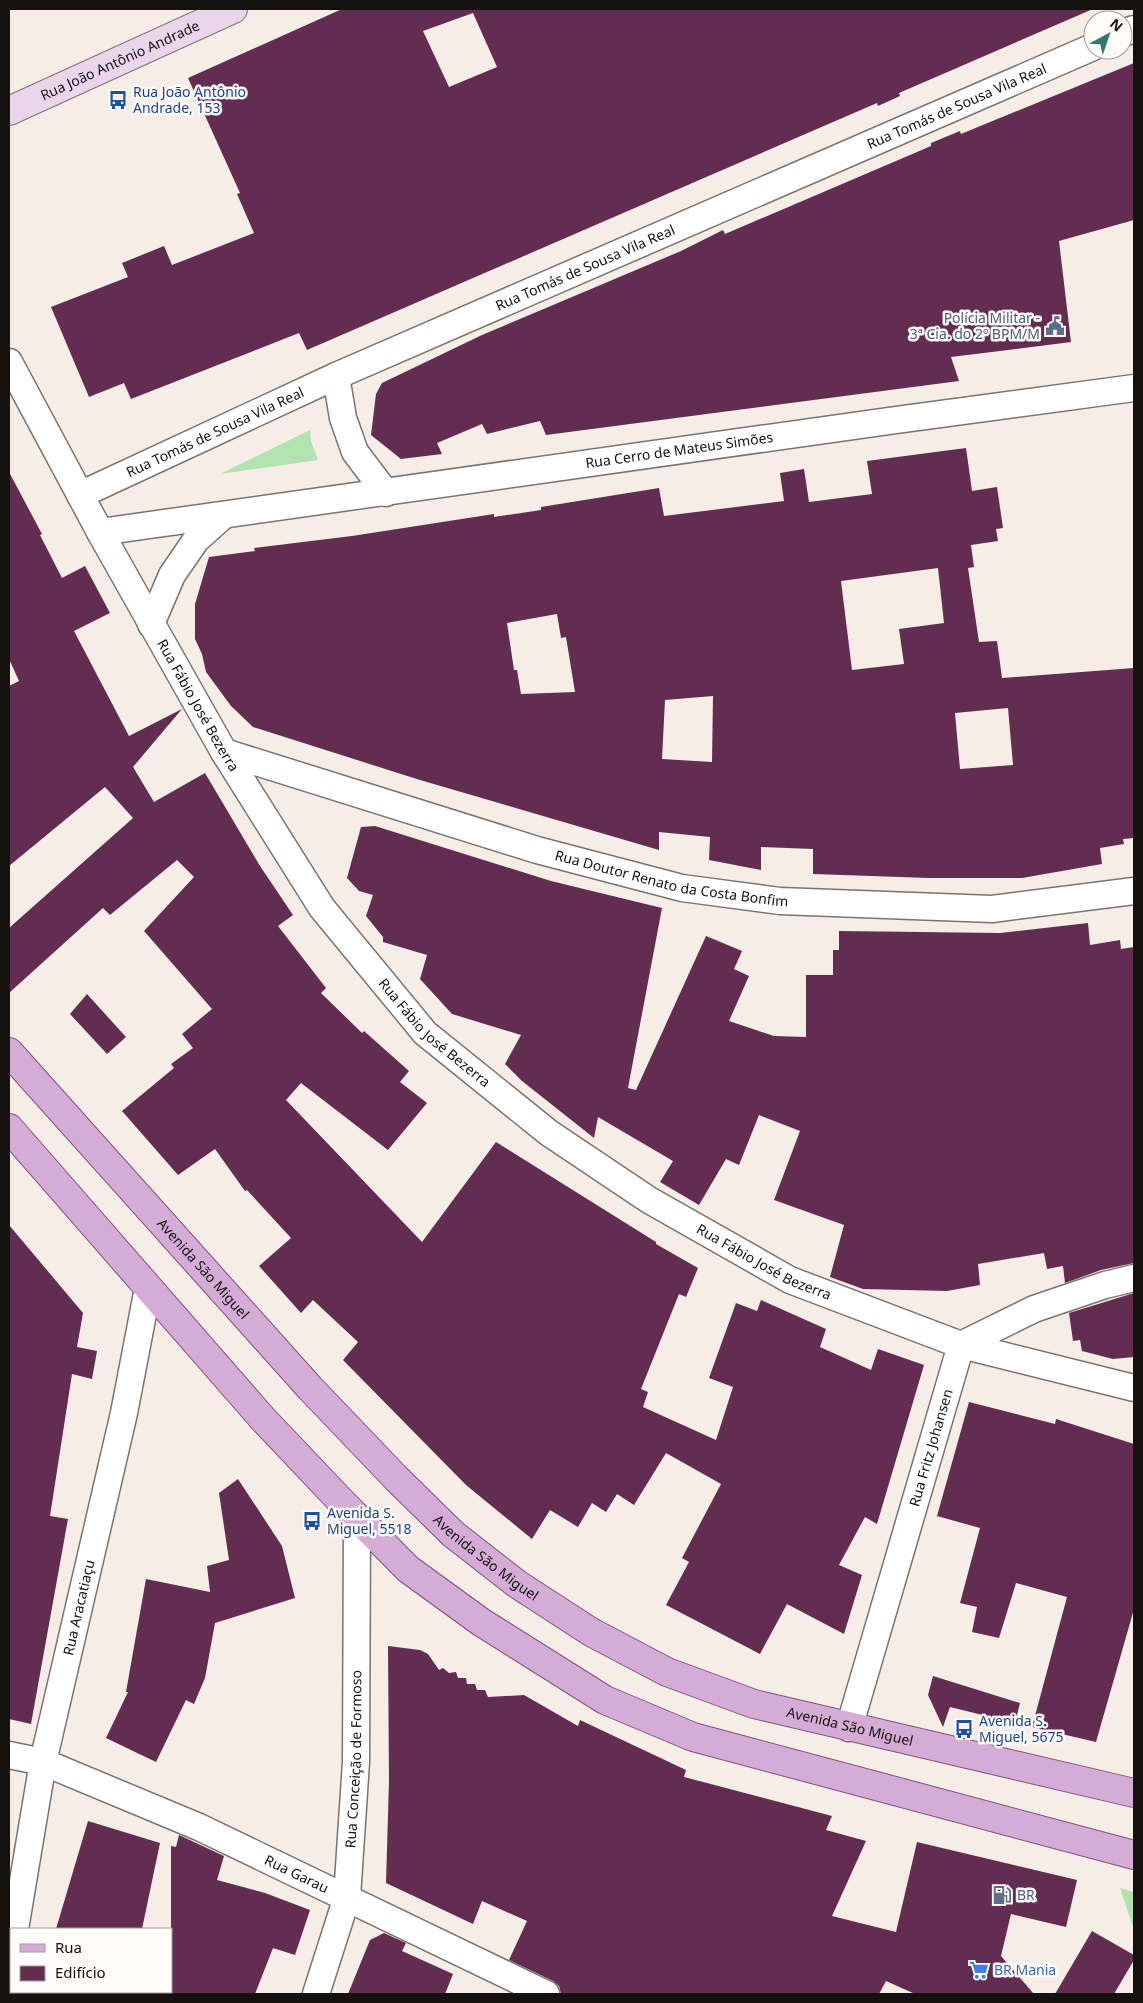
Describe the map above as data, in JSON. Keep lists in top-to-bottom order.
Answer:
{
  "streets": {
    "main road": ["Avenida São Miguel"],
    "street": [
      "Rua João Antônio Andrade",
      "Rua Tomás de Sousa Vila Real",
      "Rua Cerro de Mateus Simões",
      "Rua Fábio José Bezerra",
      "Rua Doutor Renato da Costa Bonfim",
      "Rua Fritz Johansen",
      "Rua Aracatiaçu",
      "Rua Conceição de Formoso",
      "Rua Garau"
    ]
  },
  "crossings": [
    ["Rua Tomás de Sousa Vila Real", "Rua Fábio José Bezerra"],
    ["Rua Cerro de Mateus Simões", "Rua Fábio José Bezerra"],
    ["Rua Fábio José Bezerra", "Rua Doutor Renato da Costa Bonfim"],
    ["Rua Fábio José Bezerra", "Rua Fritz Johansen"],
    ["Avenida São Miguel", "Rua Fritz Johansen"],
    ["Rua Aracatiaçu", "Rua Garau"],
    ["Rua Conceição de Formoso", "Rua Garau"]
  ],
  "places": {
    "bus stop": ["Rua João Antônio Andrade, 153", "Avenida S. Miguel, 5518", "Avenida S. Miguel, 5675"],
    "public building": ["Polícia Militar - 3ª Cia. do 2º BPM/M"],
    "fuel station": ["BR"],
    "supermarket": ["BR Mania"]
  },
  "legend": ["Rua", "Edifício"],
  "north": "top right"
}
